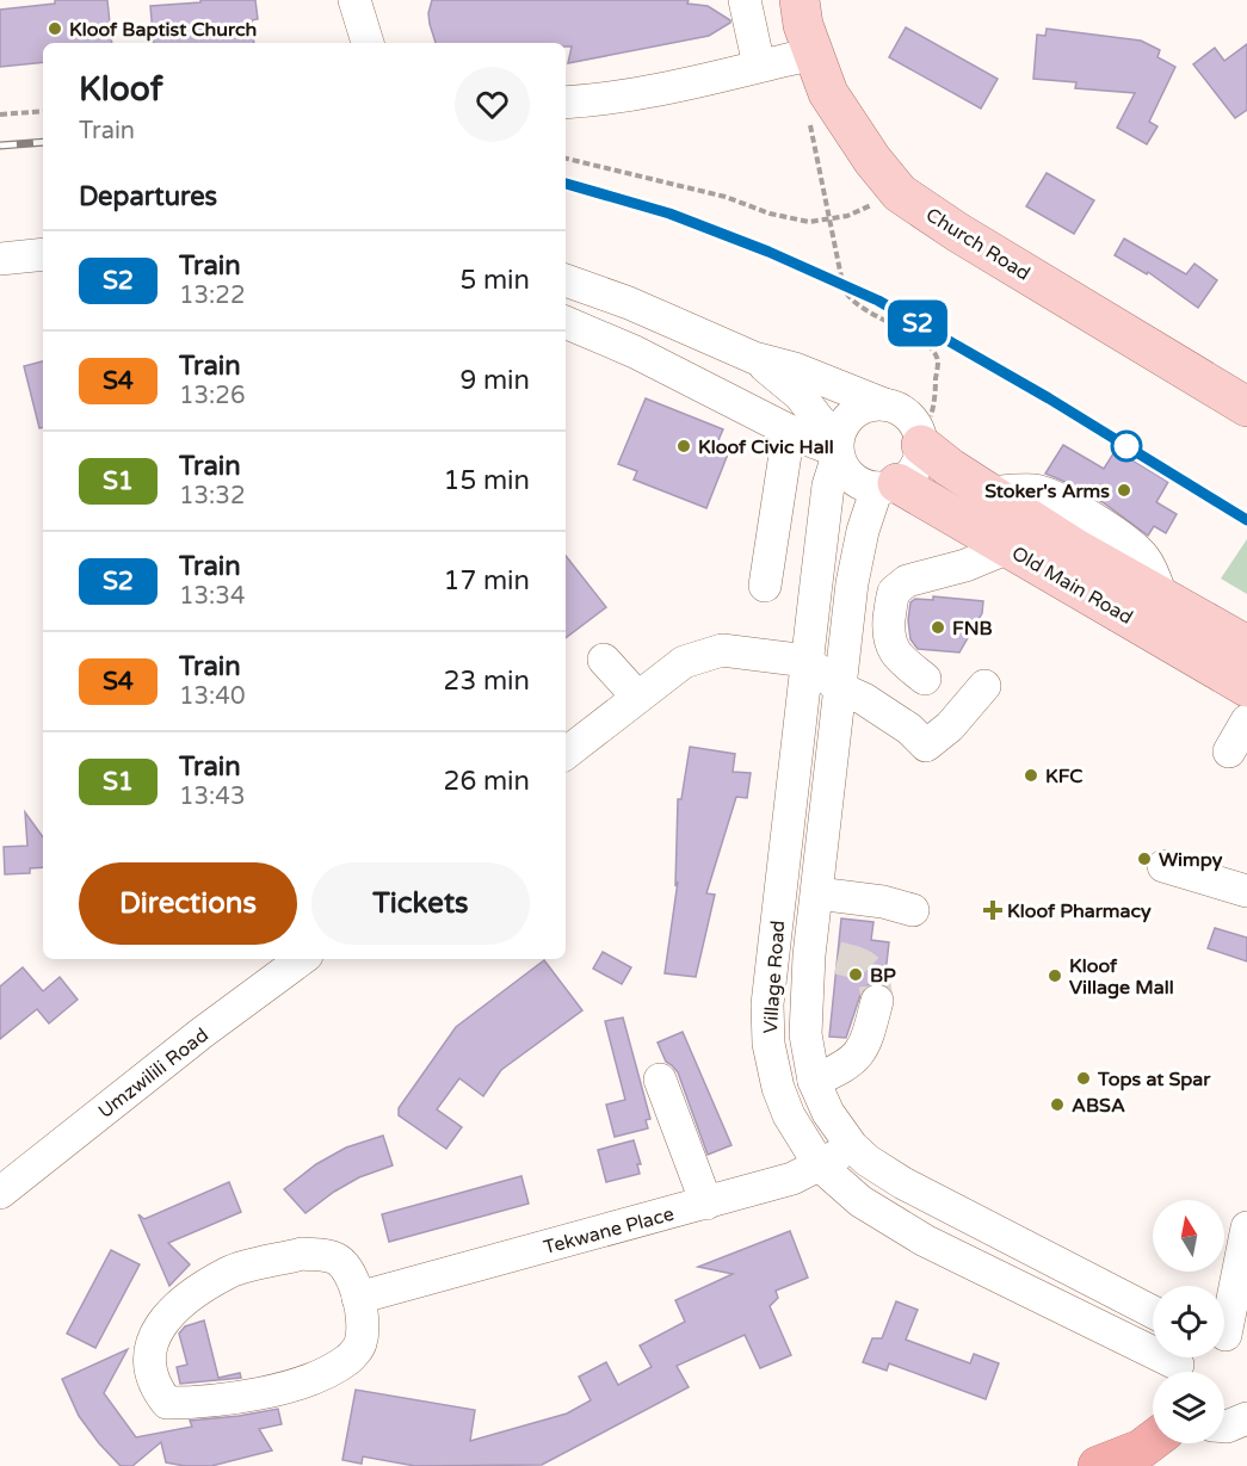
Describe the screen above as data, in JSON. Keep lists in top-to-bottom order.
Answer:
{
  "streets": {
    "main road": ["Church Road", "Old Main Road"],
    "street": ["Village Road", "Umzwilili Road", "Tekwane Place"]
  },
  "crossings": [
    ["Old Main Road", "Village Road"],
    ["Village Road", "Tekwane Place"]
  ],
  "places": {
    "other": [
      "Kloof Baptist Church",
      "Kloof Civic Hall",
      "Stoker's Arms",
      "FNB",
      "KFC",
      "Wimpy",
      "BP",
      "Kloof Village Mall",
      "Tops at Spar",
      "ABSA"
    ],
    "health": ["Kloof Pharmacy"]
  },
  "north": "top",
  "page": {
    "on_map": "S2",
    "heading": [
      ["Kloof", "Train"],
      "Departures"
    ],
    "list": [
      {
        "mark": "S2",
        "name": "Train",
        "note": "13:22",
        "value": "5 min"
      },
      {
        "mark": "S4",
        "name": "Train",
        "note": "13:26",
        "value": "9 min"
      },
      {
        "mark": "S1",
        "name": "Train",
        "note": "13:32",
        "value": "15 min"
      },
      {
        "mark": "S2",
        "name": "Train",
        "note": "13:34",
        "value": "17 min"
      },
      {
        "mark": "S4",
        "name": "Train",
        "note": "13:40",
        "value": "23 min"
      },
      {
        "mark": "S1",
        "name": "Train",
        "note": "13:43",
        "value": "26 min"
      }
    ],
    "buttons": ["Directions", "Tickets"]
  }
}
